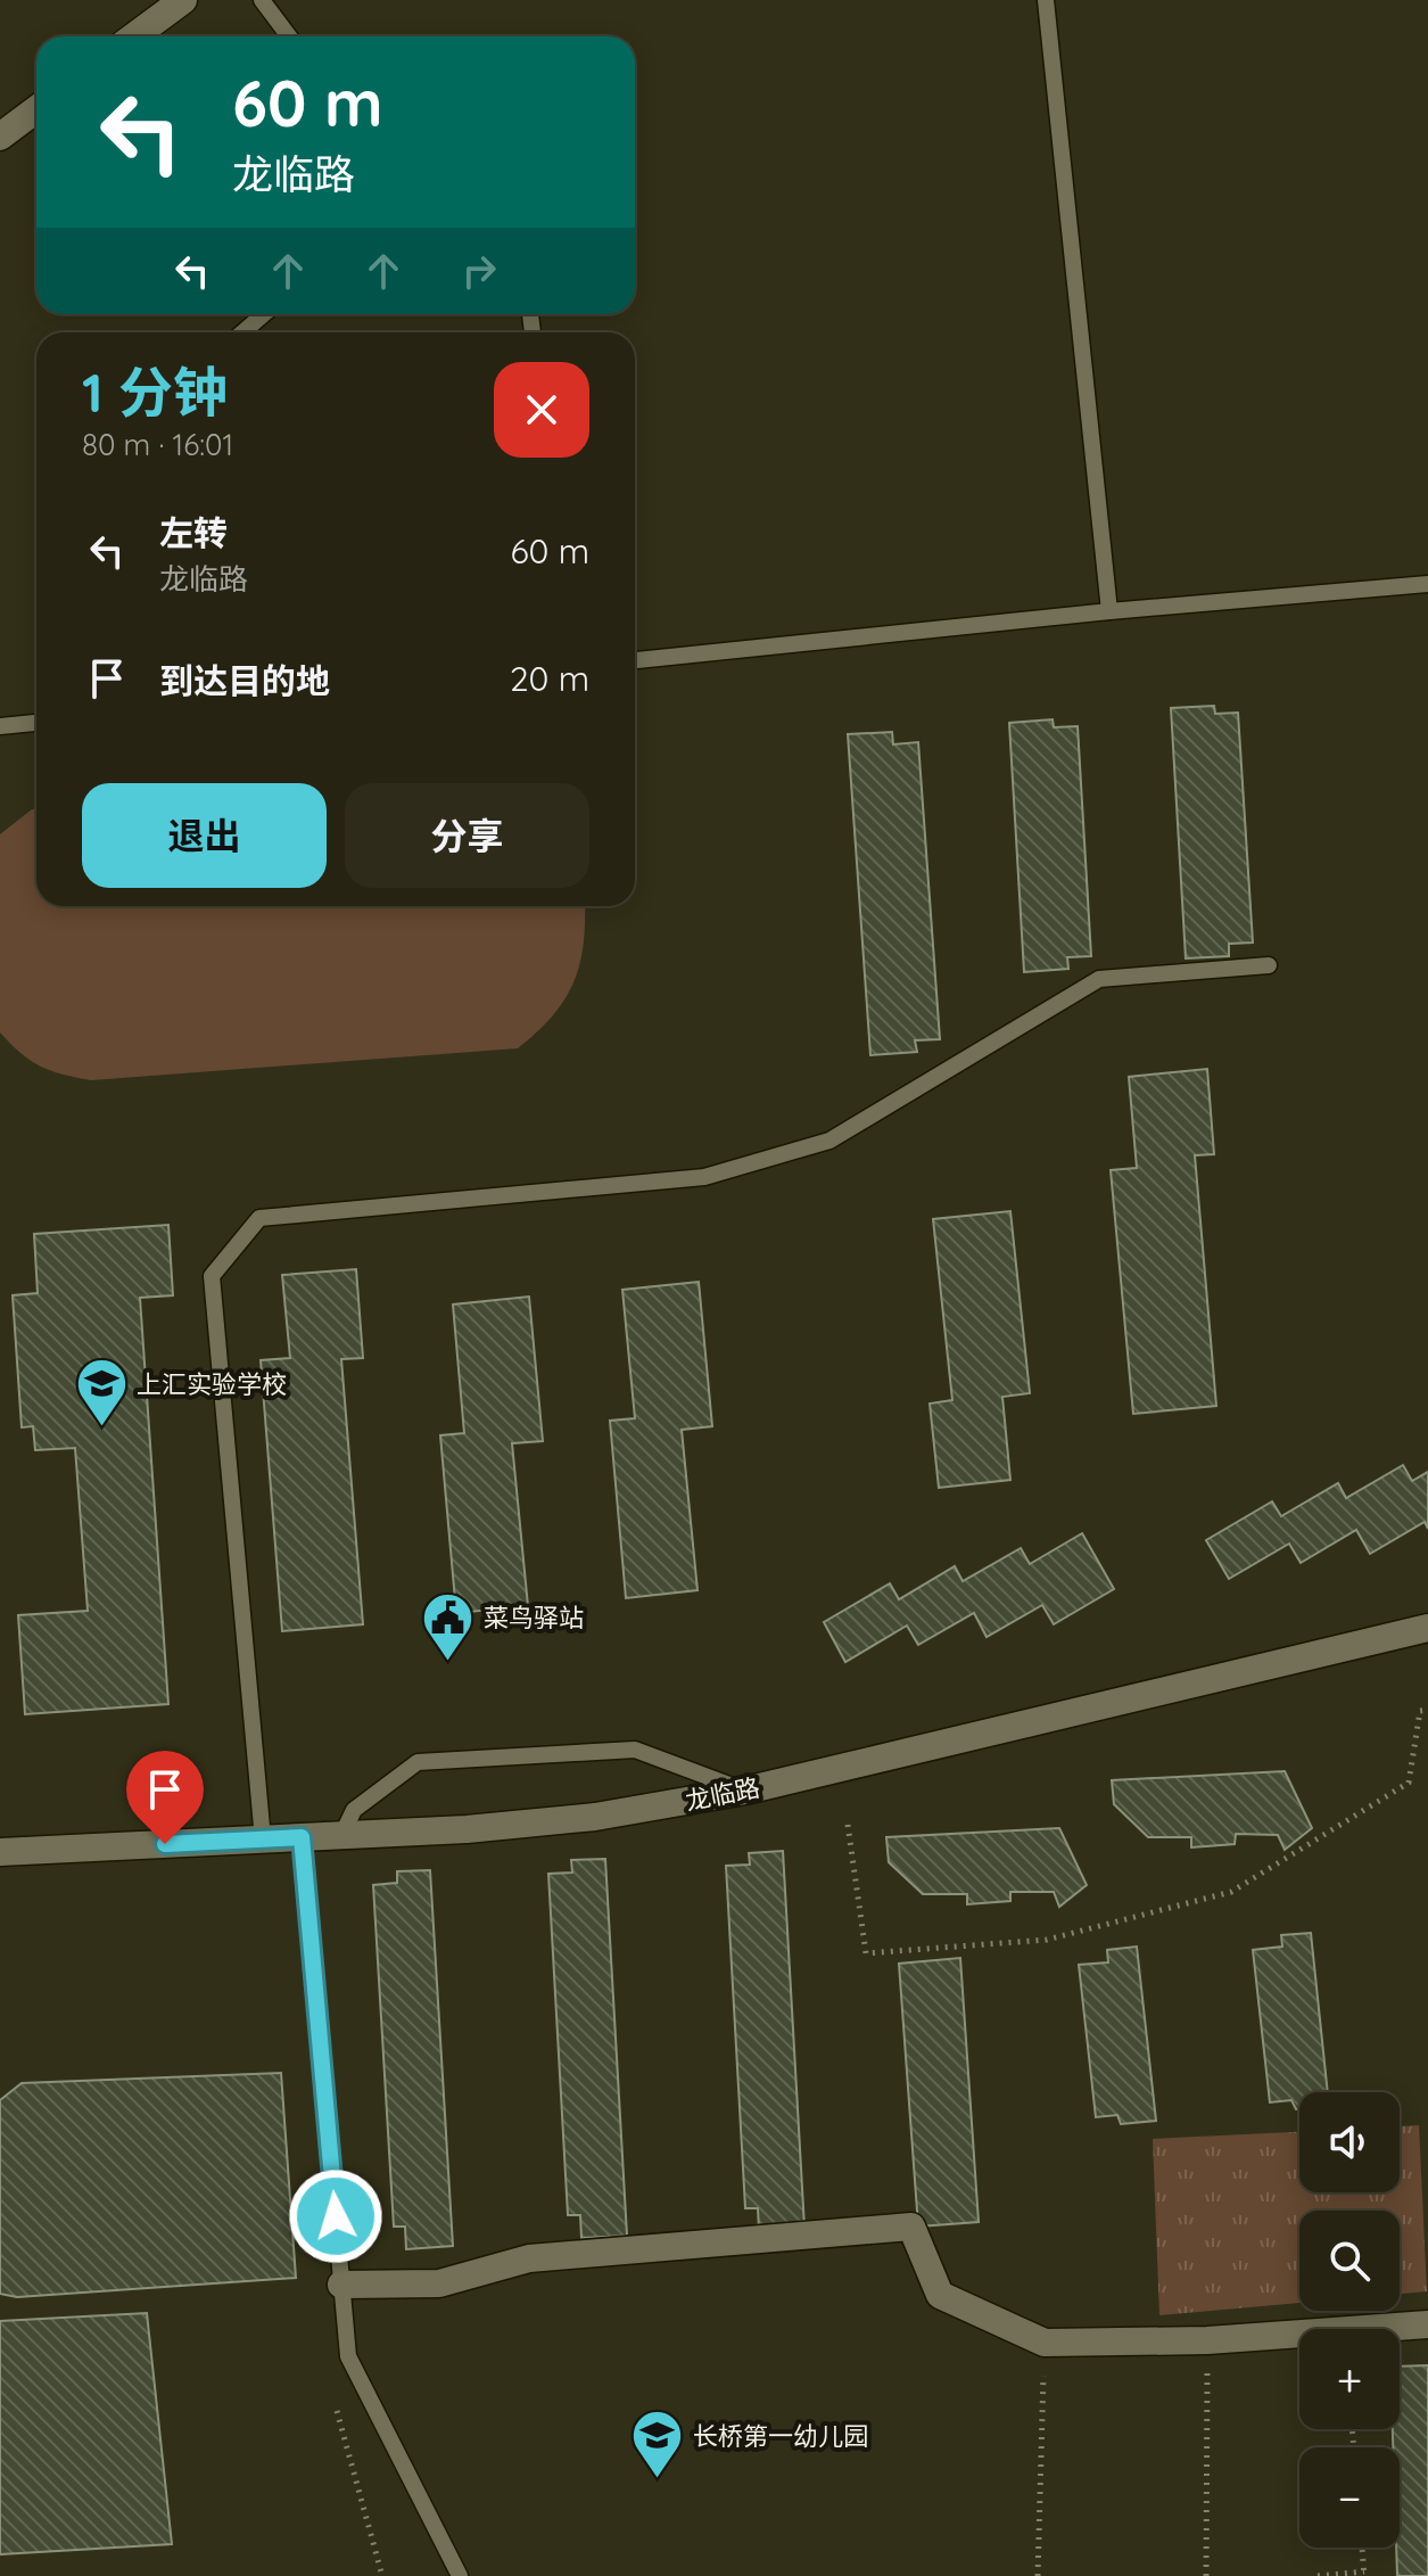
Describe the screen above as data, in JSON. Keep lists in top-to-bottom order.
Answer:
{
  "streets": {
    "street": ["龙临路"]
  },
  "places": {
    "school or university": ["上汇实验学校", "长桥第一幼儿园"],
    "public building": ["菜鸟驿站"]
  },
  "page": {
    "turn": ["60 m", "龙临路"],
    "heading": ["1 分钟", "80 m · 16:01"],
    "list": [
      {
        "name": "左转",
        "note": "龙临路",
        "value": "60 m"
      },
      {
        "name": "到达目的地",
        "value": "20 m"
      }
    ],
    "buttons": ["退出", "分享"],
    "map_buttons": ["+", "−"]
  }
}
